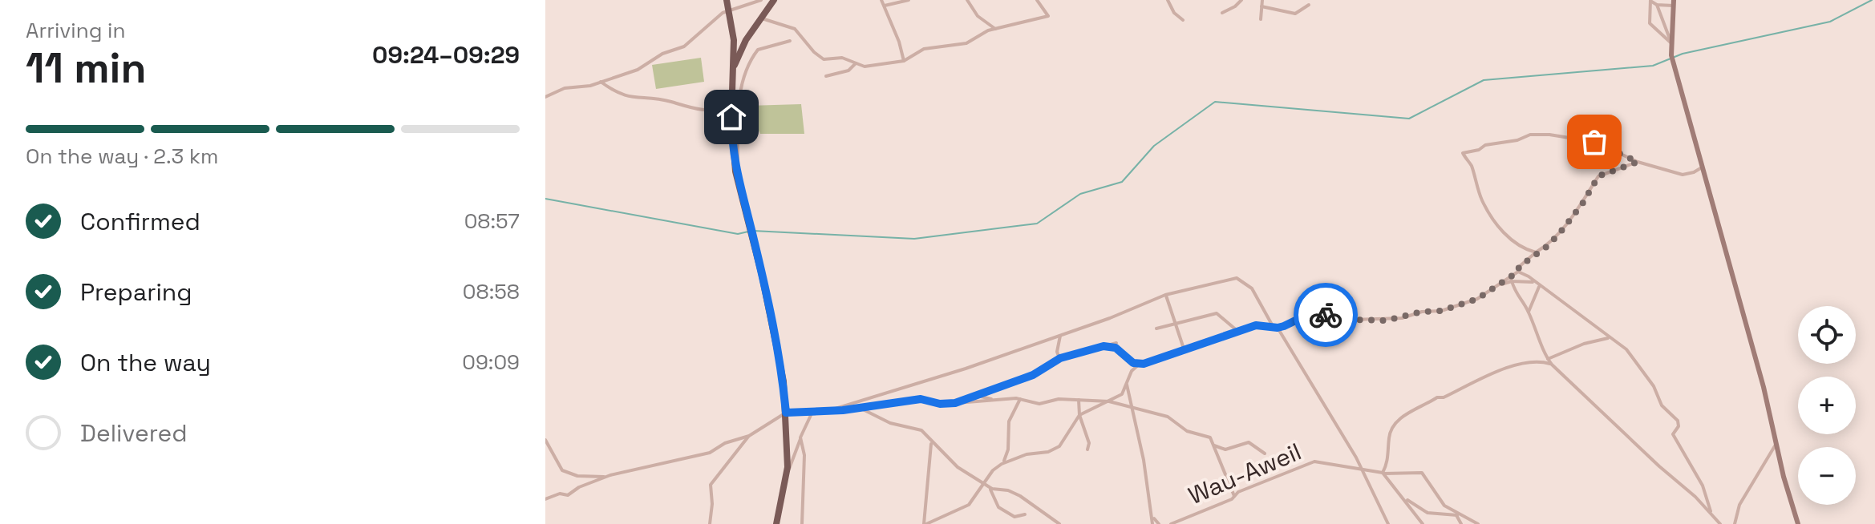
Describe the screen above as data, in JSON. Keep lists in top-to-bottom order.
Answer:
{
  "streets": {
    "street": ["Wau-Aweil"]
  },
  "page": {
    "heading": ["11 min", "Arriving in", "09:24–09:29"],
    "bar": "On the way · 2.3 km",
    "list": [
      ["Confirmed", "08:57"],
      ["Preparing", "08:58"],
      ["On the way", "09:09"],
      "Delivered"
    ],
    "map_buttons": ["+", "−"]
  }
}
